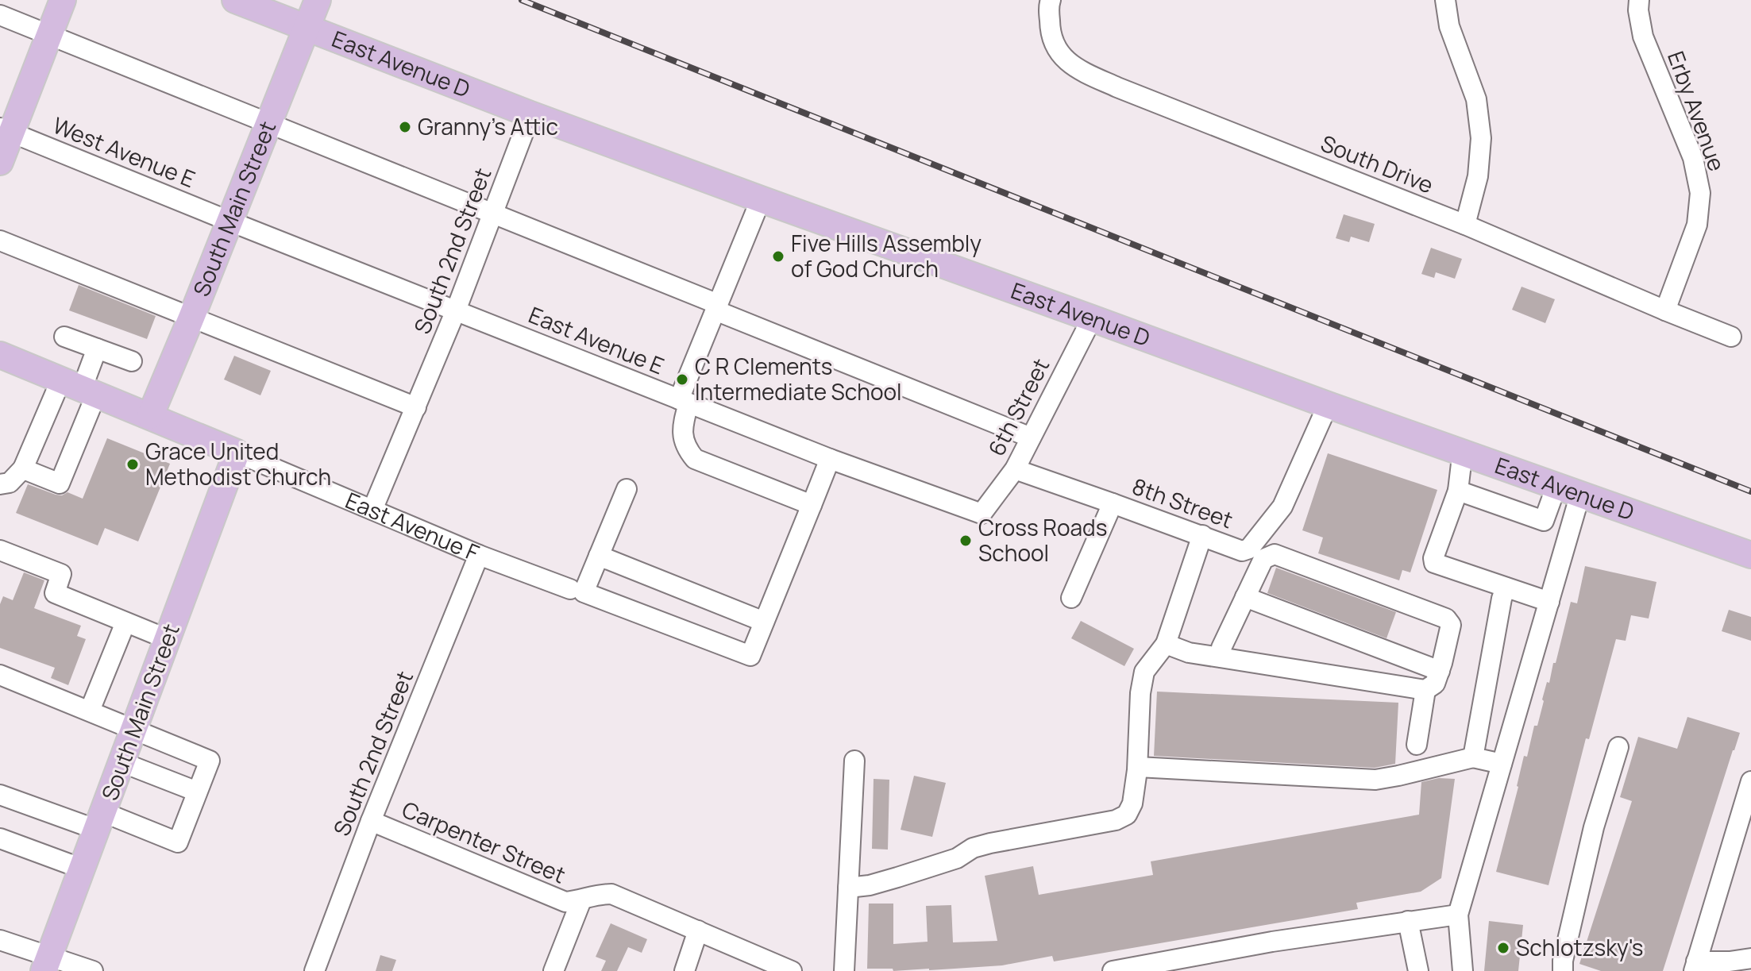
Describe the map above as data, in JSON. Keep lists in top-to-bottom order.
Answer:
{
  "streets": {
    "main road": ["East Avenue D", "South Main Street", "East Avenue F"],
    "street": [
      "Erby Avenue",
      "West Avenue E",
      "South Drive",
      "South 2nd Street",
      "East Avenue E",
      "6th Street",
      "8th Street",
      "Carpenter Street"
    ]
  },
  "crossings": [
    ["East Avenue D", "South Main Street"],
    ["East Avenue D", "South 2nd Street"],
    ["East Avenue D", "6th Street"],
    ["East Avenue D", "8th Street"],
    ["Erby Avenue", "South Drive"],
    ["West Avenue E", "South Main Street"],
    ["West Avenue E", "East Avenue E"],
    ["South Main Street", "East Avenue E"],
    ["South Main Street", "East Avenue F"],
    ["South 2nd Street", "East Avenue E"],
    ["South 2nd Street", "East Avenue F"],
    ["South 2nd Street", "Carpenter Street"],
    ["East Avenue E", "6th Street"],
    ["6th Street", "8th Street"]
  ],
  "places": [
    "Granny’s Attic",
    "Five Hills Assembly of God Church",
    "C R Clements Intermediate School",
    "Grace United Methodist Church",
    "Cross Roads School",
    "Schlotzsky's"
  ]
}
